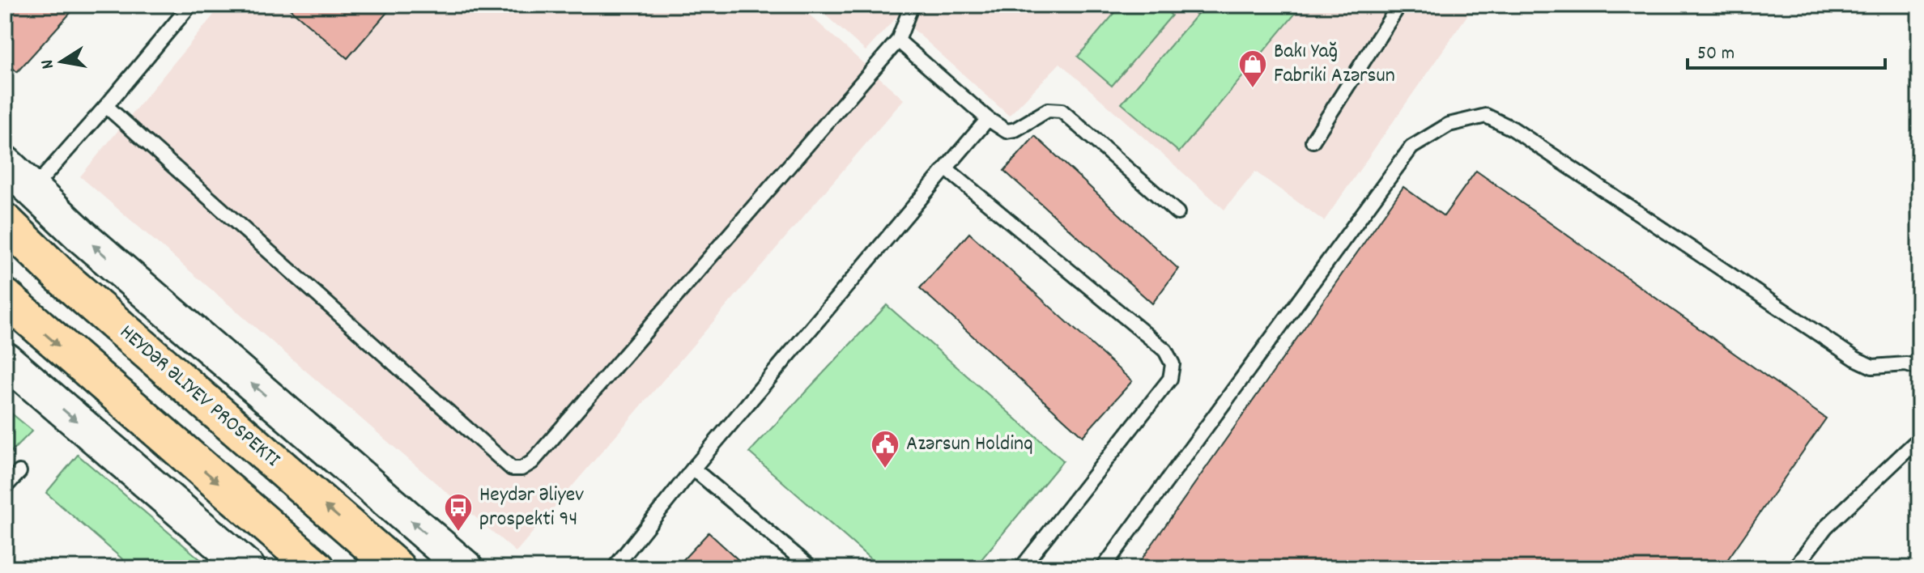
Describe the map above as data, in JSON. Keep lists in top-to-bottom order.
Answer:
{
  "streets": {
    "highway": ["HEYDƏR ƏLIYEV PROSPEKTI"]
  },
  "places": {
    "shop": ["Bakı Yağ Fabriki Azərsun"],
    "public building": ["Azərsun Holdinq"],
    "bus stop": ["Heydər Əliyev prospekti 94"]
  },
  "scale_bar": "50 m",
  "north": "left"
}
